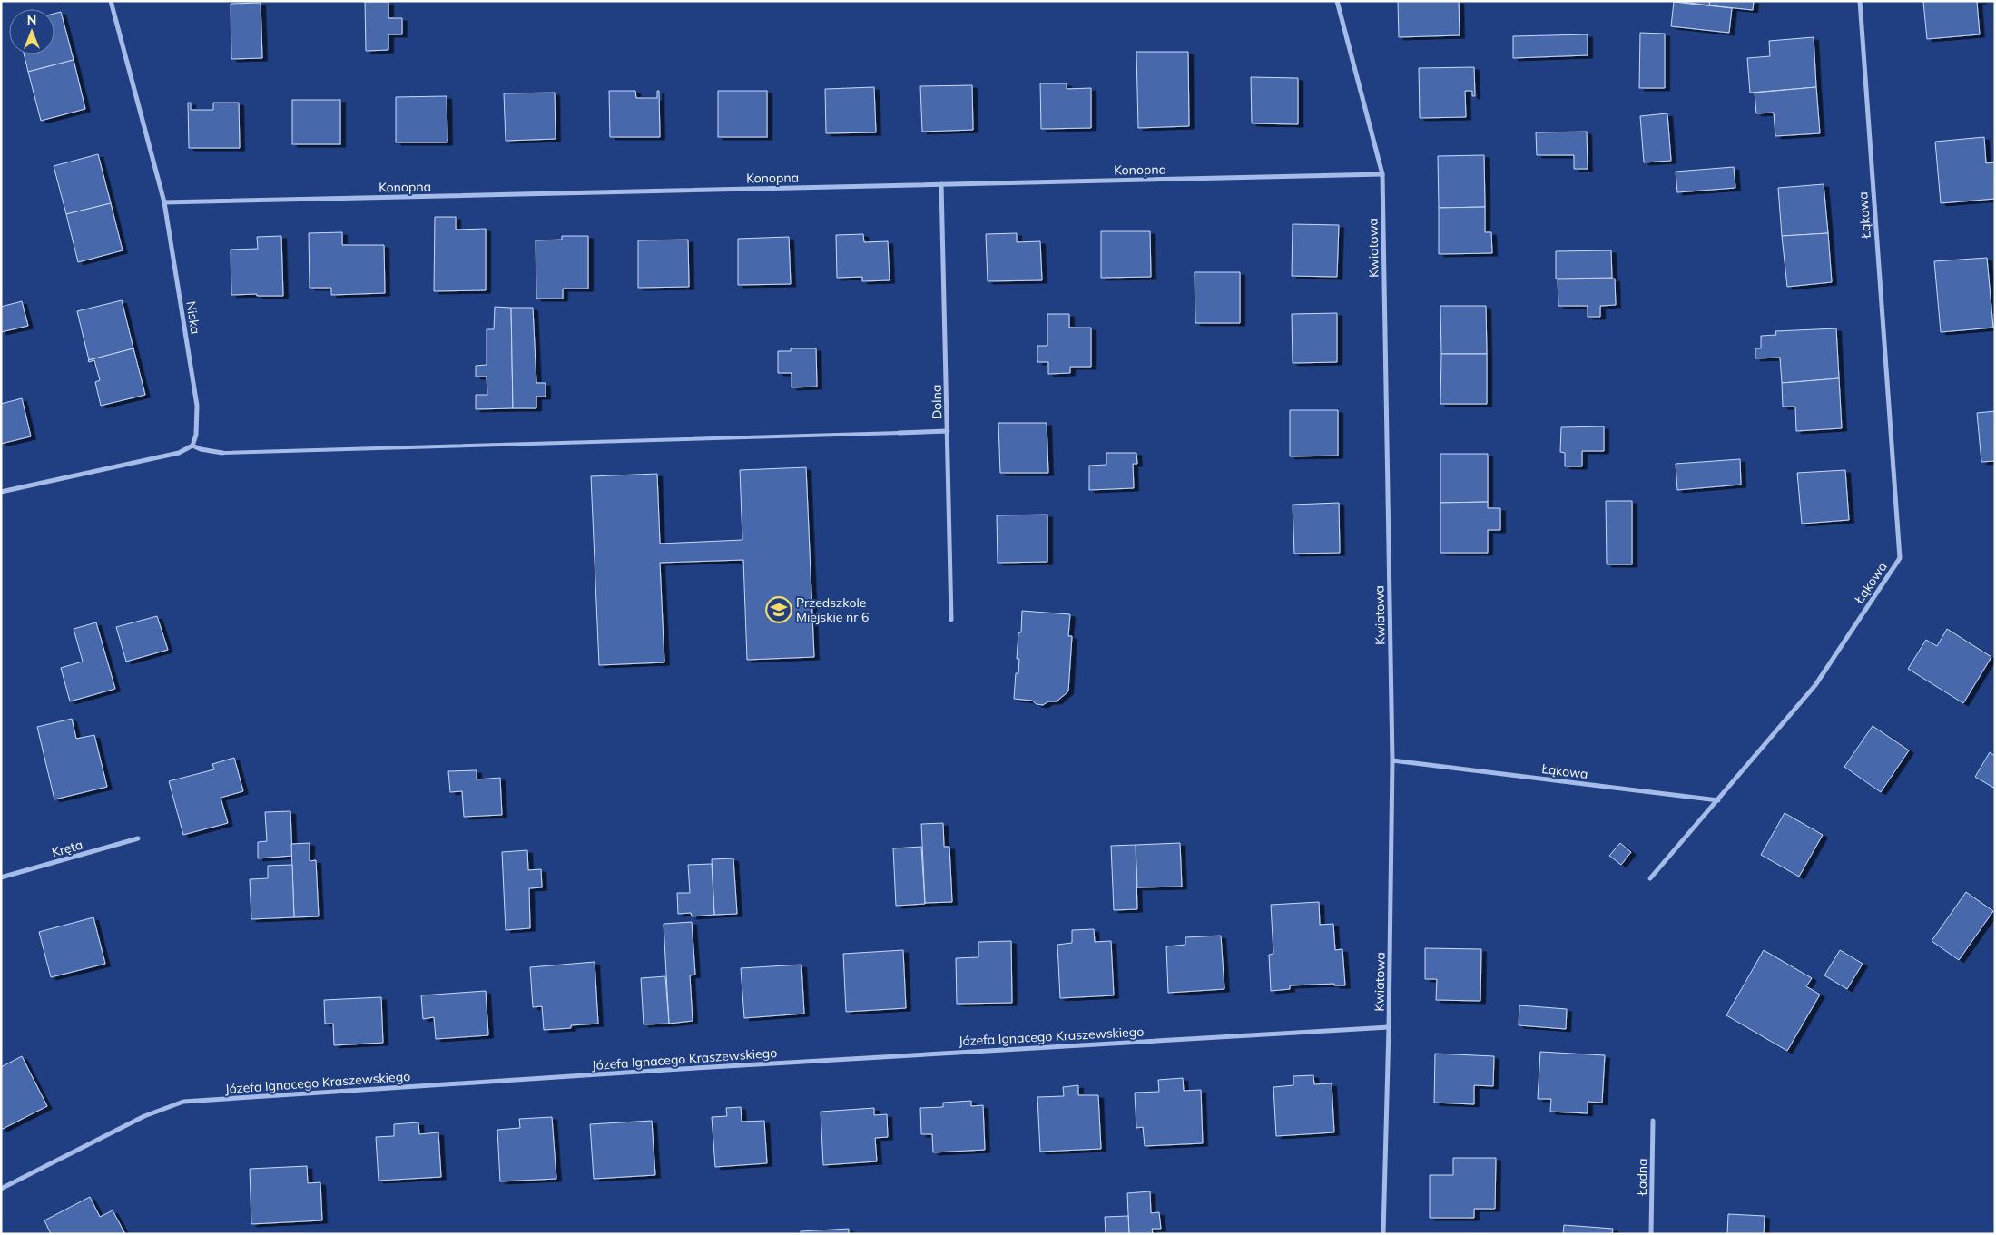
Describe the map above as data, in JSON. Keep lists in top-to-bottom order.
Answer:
{
  "streets": {
    "street": [
      "Konopna",
      "Łąkowa",
      "Kwiatowa",
      "Niska",
      "Dolna",
      "Kręta",
      "Józefa Ignacego Kraszewskiego",
      "Ładna"
    ]
  },
  "crossings": [
    ["Konopna", "Kwiatowa"],
    ["Konopna", "Niska"],
    ["Konopna", "Dolna"],
    ["Łąkowa", "Kwiatowa"],
    ["Kwiatowa", "Józefa Ignacego Kraszewskiego"]
  ],
  "places": {
    "school or university": ["Przedszkole Miejskie nr 6"]
  },
  "north": "top"
}
